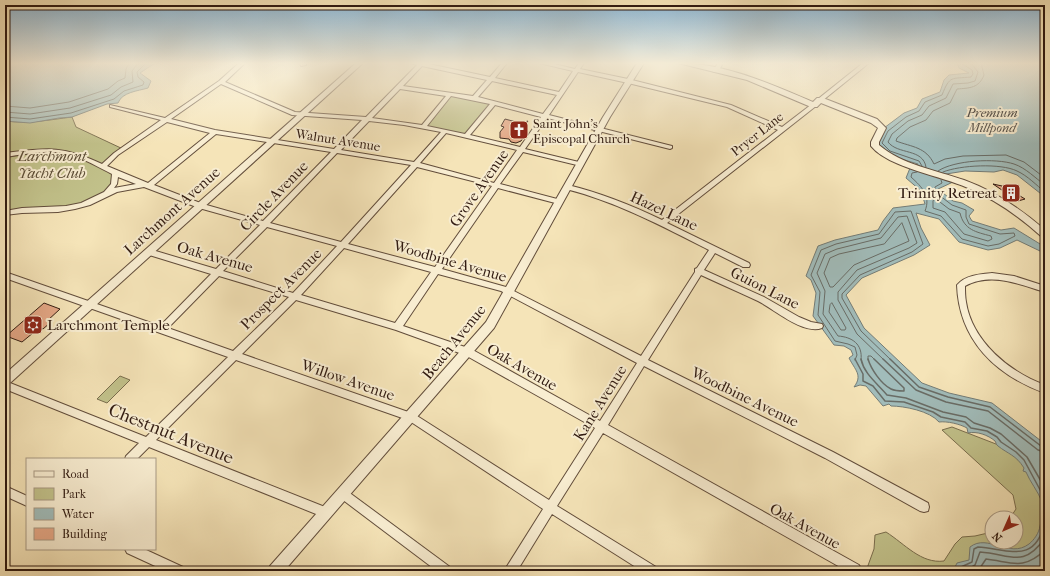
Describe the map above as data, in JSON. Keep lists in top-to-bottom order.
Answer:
{
  "streets": {
    "street": [
      "Pryer Lane",
      "Walnut Avenue",
      "Grove Avenue",
      "Circle Avenue",
      "Larchmont Avenue",
      "Hazel Lane",
      "Oak Avenue",
      "Woodbine Avenue",
      "Guion Lane",
      "Prospect Avenue",
      "Beach Avenue",
      "Willow Avenue",
      "Kane Avenue",
      "Chestnut Avenue"
    ]
  },
  "crossings": [
    ["Pryer Lane", "Hazel Lane"],
    ["Walnut Avenue", "Grove Avenue"],
    ["Walnut Avenue", "Circle Avenue"],
    ["Walnut Avenue", "Larchmont Avenue"],
    ["Walnut Avenue", "Prospect Avenue"],
    ["Walnut Avenue", "Beach Avenue"],
    ["Grove Avenue", "Oak Avenue"],
    ["Grove Avenue", "Woodbine Avenue"],
    ["Circle Avenue", "Oak Avenue"],
    ["Circle Avenue", "Woodbine Avenue"],
    ["Circle Avenue", "Willow Avenue"],
    ["Larchmont Avenue", "Oak Avenue"],
    ["Larchmont Avenue", "Woodbine Avenue"],
    ["Larchmont Avenue", "Willow Avenue"],
    ["Hazel Lane", "Beach Avenue"],
    ["Hazel Lane", "Kane Avenue"],
    ["Oak Avenue", "Prospect Avenue"],
    ["Oak Avenue", "Beach Avenue"],
    ["Oak Avenue", "Kane Avenue"],
    ["Woodbine Avenue", "Prospect Avenue"],
    ["Woodbine Avenue", "Beach Avenue"],
    ["Woodbine Avenue", "Kane Avenue"],
    ["Guion Lane", "Kane Avenue"],
    ["Prospect Avenue", "Willow Avenue"],
    ["Prospect Avenue", "Chestnut Avenue"],
    ["Beach Avenue", "Willow Avenue"],
    ["Beach Avenue", "Chestnut Avenue"],
    ["Willow Avenue", "Kane Avenue"]
  ],
  "water": ["Premium Millpond"],
  "parks": ["Larchmont Yacht Club"],
  "places": {
    "church": ["Saint John's Episcopal Church"],
    "building": ["Trinity Retreat"],
    "synagogue": ["Larchmont Temple"]
  },
  "legend": [
    "Road",
    "Park",
    "Water",
    "Building"
  ],
  "north": "bottom left"
}
